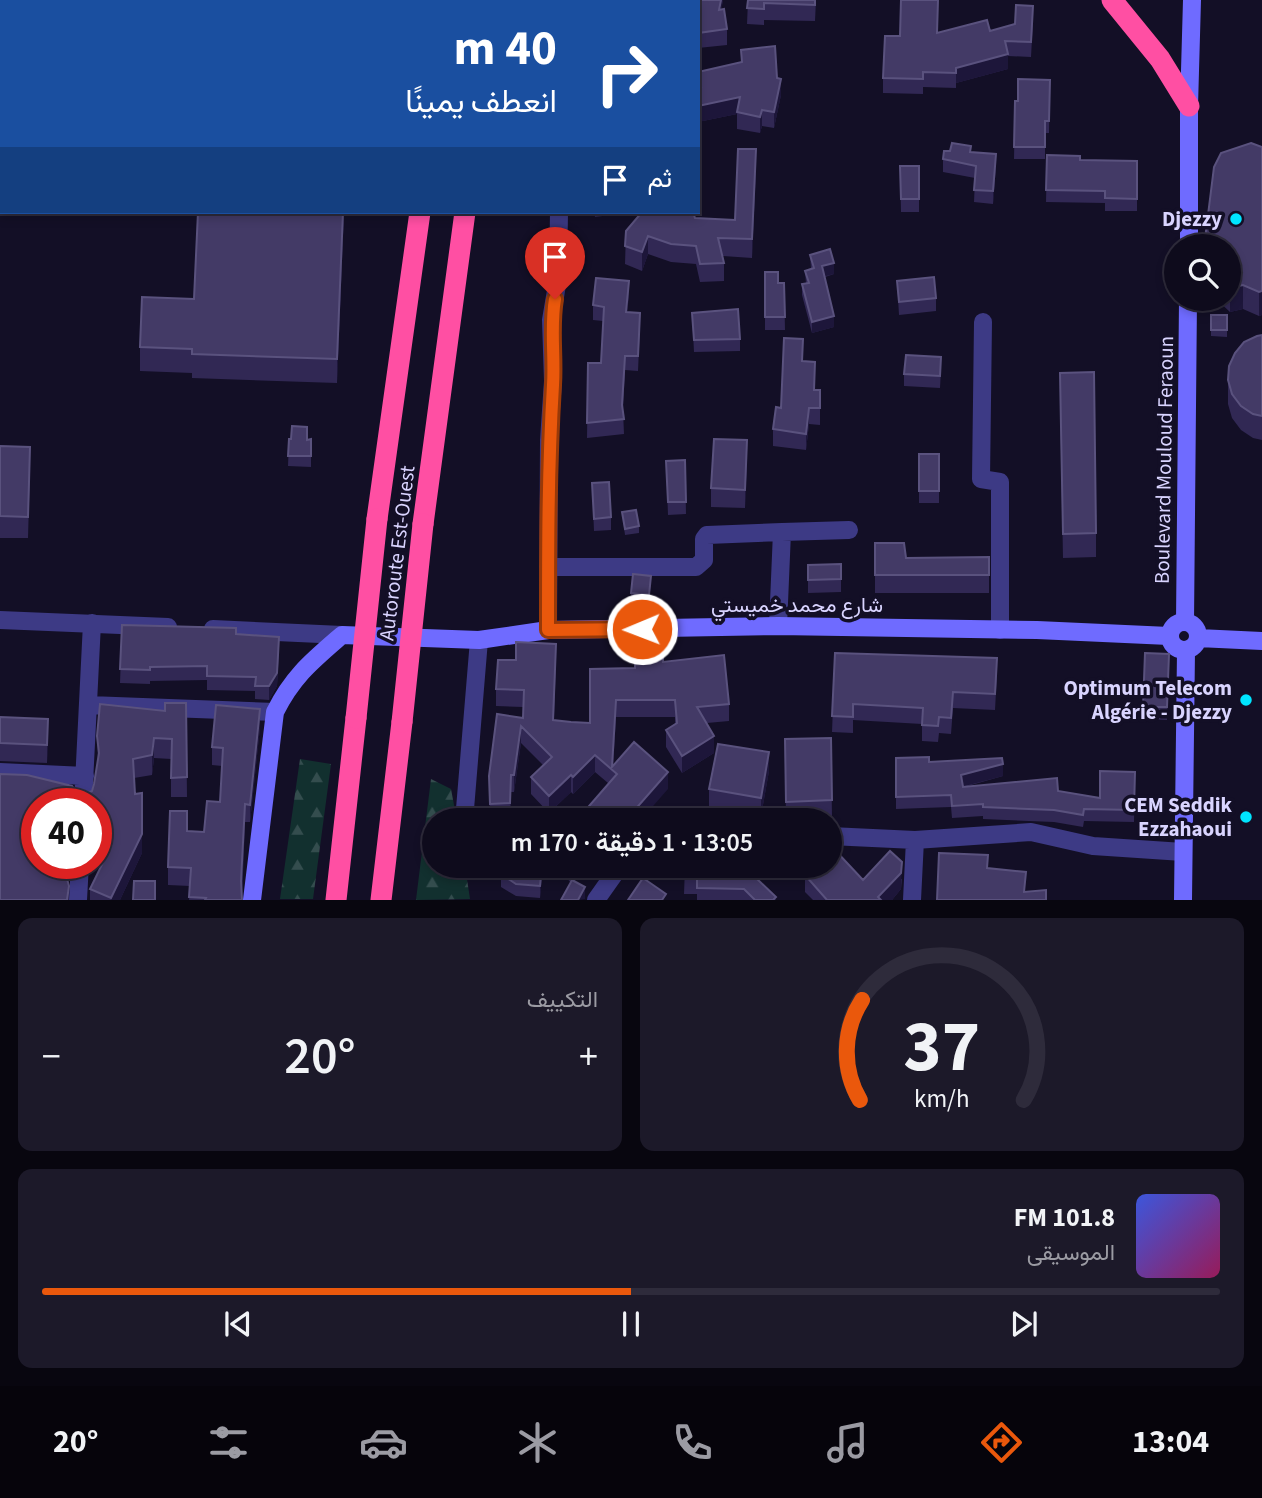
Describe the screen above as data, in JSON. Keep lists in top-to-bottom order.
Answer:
{
  "streets": {
    "highway": ["Autoroute Est-Ouest"],
    "street": ["Boulevard Mouloud Feraoun", "شارع محمد خميستي"]
  },
  "crossings": [
    ["Boulevard Mouloud Feraoun", "شارع محمد خميستي"]
  ],
  "places": ["Djezzy", "Optimum Telecom Algérie - Djezzy", "CEM Seddik Ezzahaoui"],
  "page": {
    "turn": ["40 m", "انعطف يمينًا"],
    "then": "ثم",
    "limit": "40",
    "trip": "13:05 · 1 دقيقة · 170 m",
    "tile": "التكييف",
    "heat": ["−", "20°", "+"],
    "song": ["101.8 FM", "الموسيقى"],
    "tabs": ["13:04", "20°"],
    "gauge": ["37", "km/h"]
  }
}
